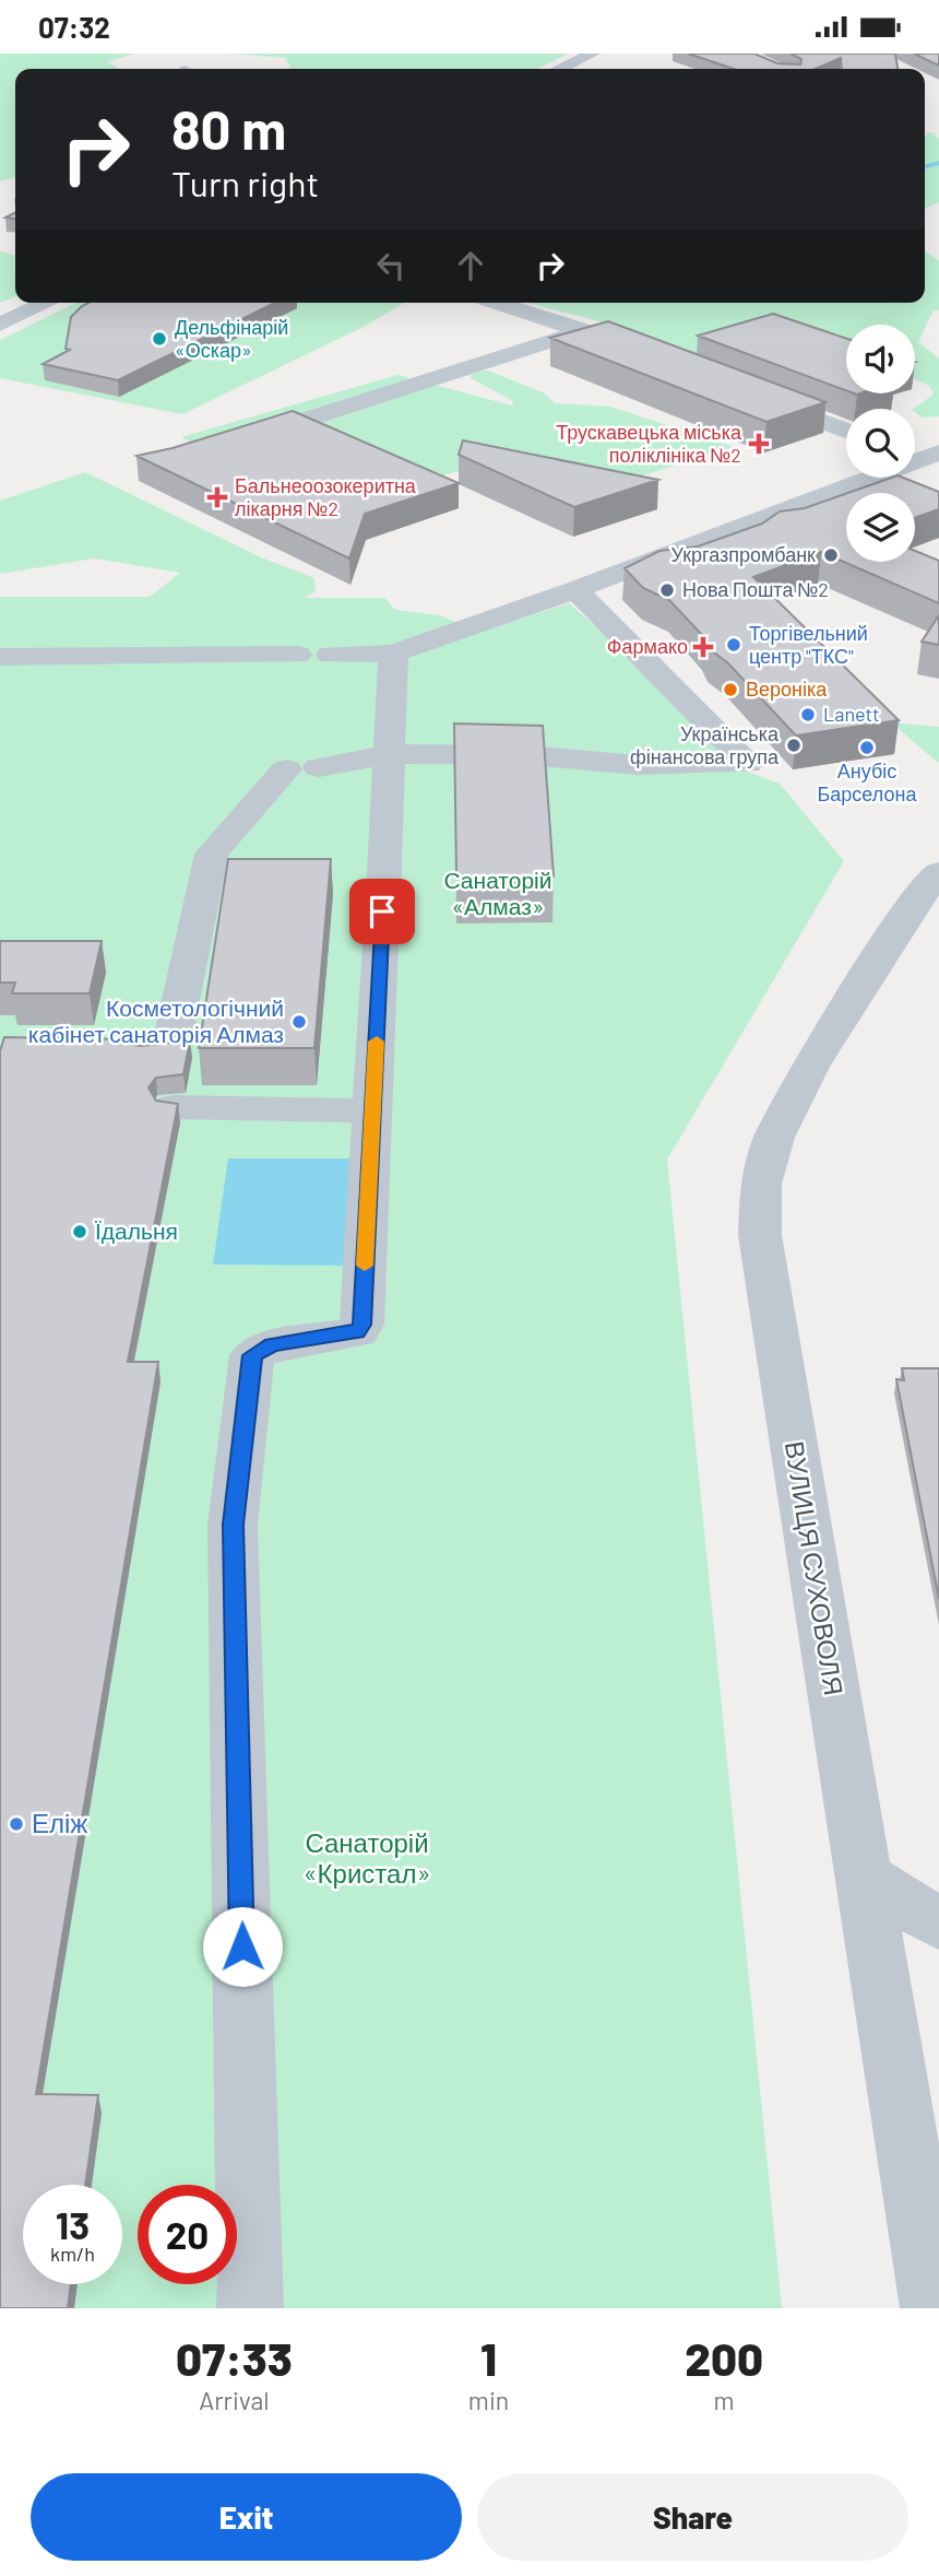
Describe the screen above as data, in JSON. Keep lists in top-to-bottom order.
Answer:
{
  "streets": {
    "street": ["ВУЛИЦЯ СУХОВОЛЯ"]
  },
  "parks": ["Санаторій «Алмаз»", "Санаторій «Кристал»"],
  "places": {
    "other": [
      "Дельфінарій «Оскар»",
      "Укргазпромбанк",
      "Нова Пошта №2",
      "Торгівельний центр \"ТКС\"",
      "Вероніка",
      "Lanett",
      "Українська фінансова група",
      "Анубіс Барселона",
      "Косметологічний кабінет санаторія Алмаз",
      "Їдальня",
      "Еліж"
    ],
    "health": ["Трускавецька міська поліклініка №2", "Бальнеоозокеритна лікарня №2", "Фармако"]
  },
  "page": {
    "status": "07:32",
    "turn": ["80 m", "Turn right"],
    "speed": "13 km/h",
    "limit": "20",
    "eta": [
      "07:33",
      "Arrival",
      "1",
      "min",
      "200",
      "m"
    ],
    "buttons": ["Exit", "Share"]
  }
}
